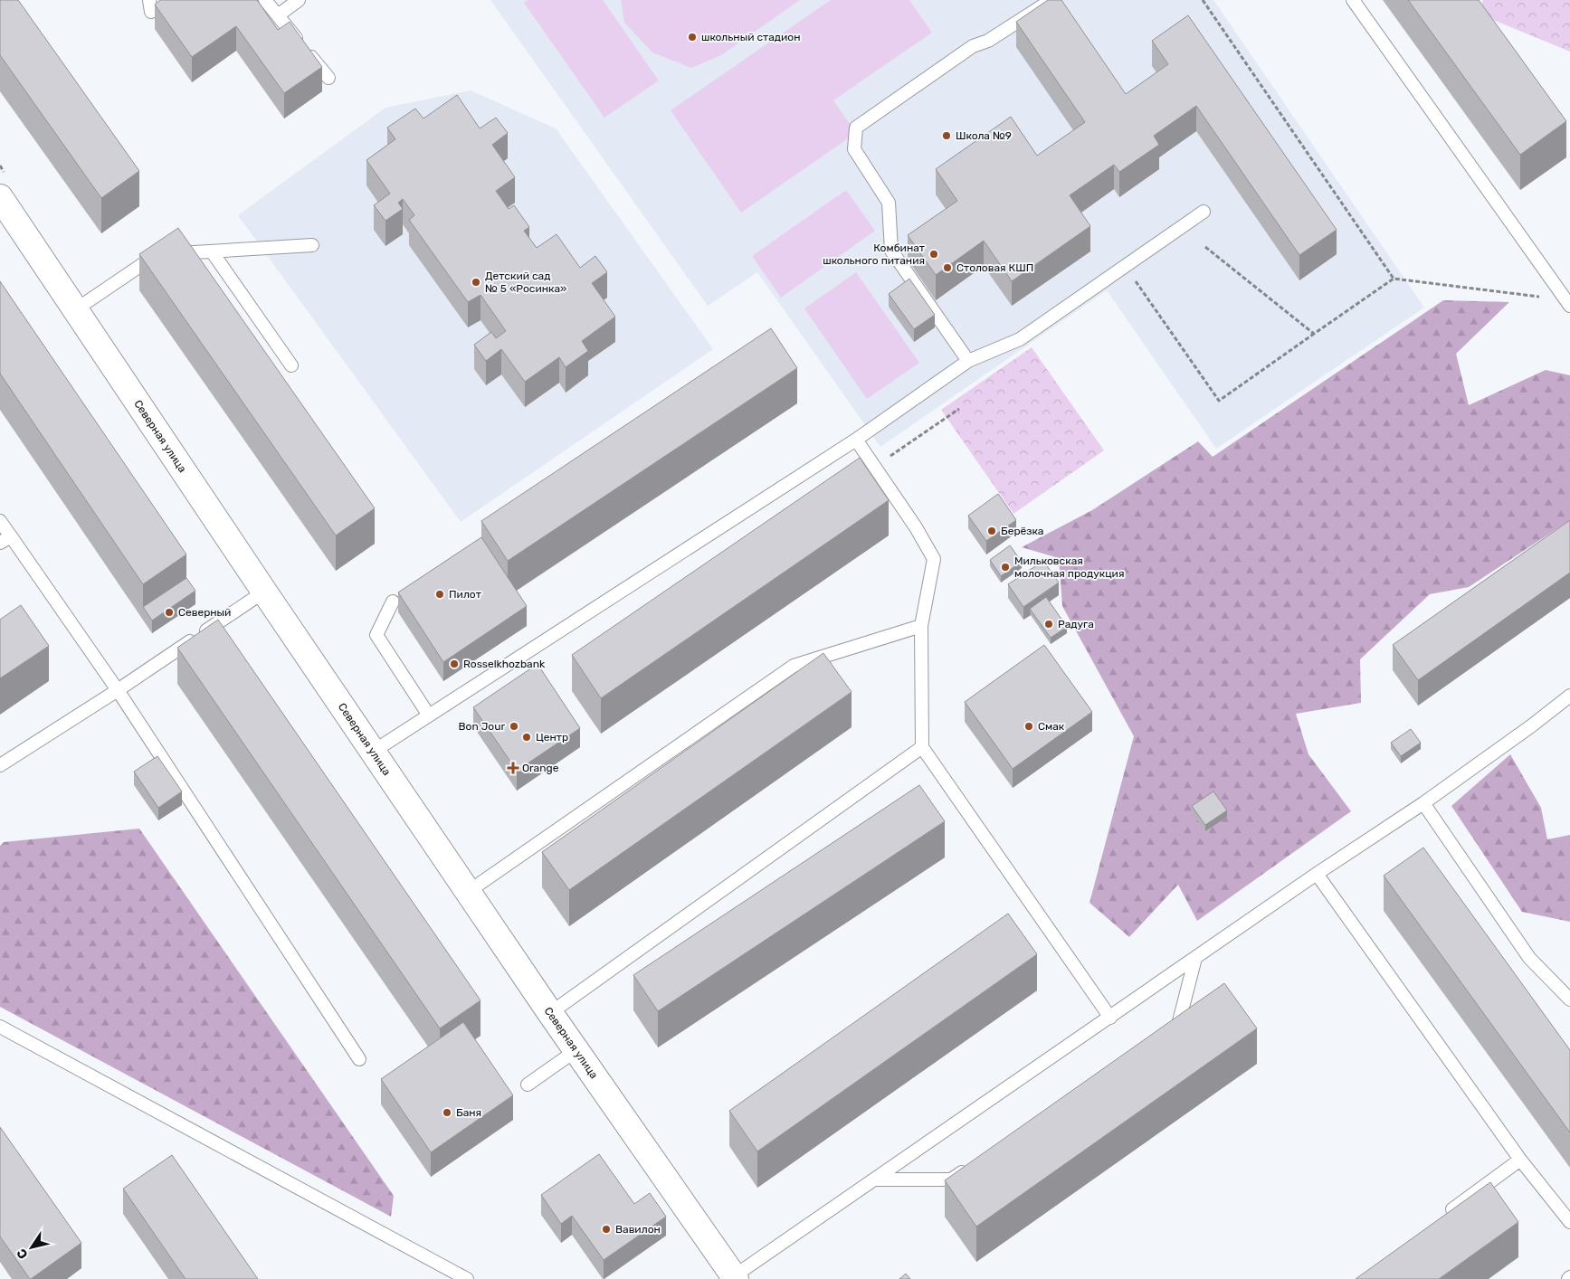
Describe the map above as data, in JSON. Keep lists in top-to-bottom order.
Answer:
{
  "streets": {
    "street": ["Северная улица"]
  },
  "places": {
    "other": [
      "школьный стадион",
      "Школа №9",
      "Комбинат школьного питания",
      "Столовая КШП",
      "Детский сад № 5 «Росинка»",
      "Берёзка",
      "Мильковская молочная продукция",
      "Пилот",
      "Северный",
      "Радуга",
      "Rosselkhozbank",
      "Bon Jour",
      "Смак",
      "Центр",
      "Баня",
      "Вавилон"
    ],
    "health": ["Orange"]
  },
  "north": "bottom left"
}
